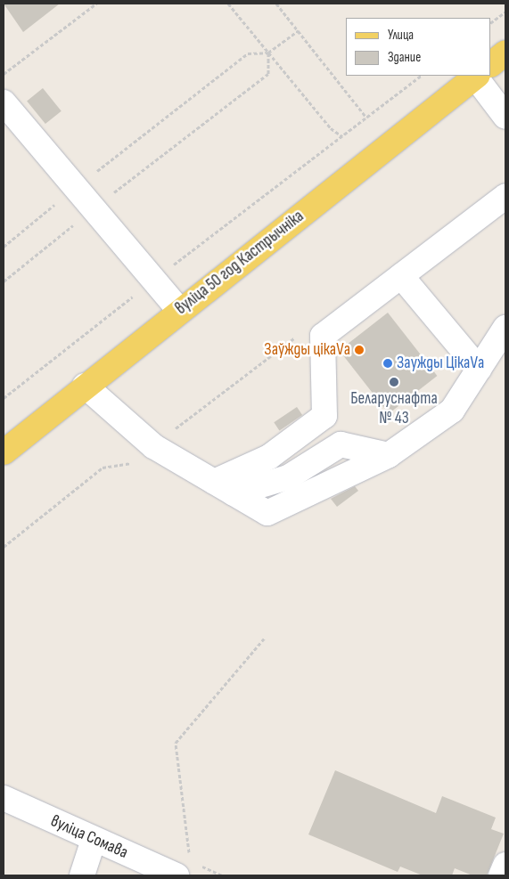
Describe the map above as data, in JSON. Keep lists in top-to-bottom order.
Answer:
{
  "streets": {
    "main road": ["вуліца 50 год Кастрычніка"],
    "street": ["вуліца Сомава"]
  },
  "places": ["Заўжды цікаVа", "Заужды ЦікаVа", "Беларуснафта № 43"],
  "legend": ["Улица", "Здание"]
}
